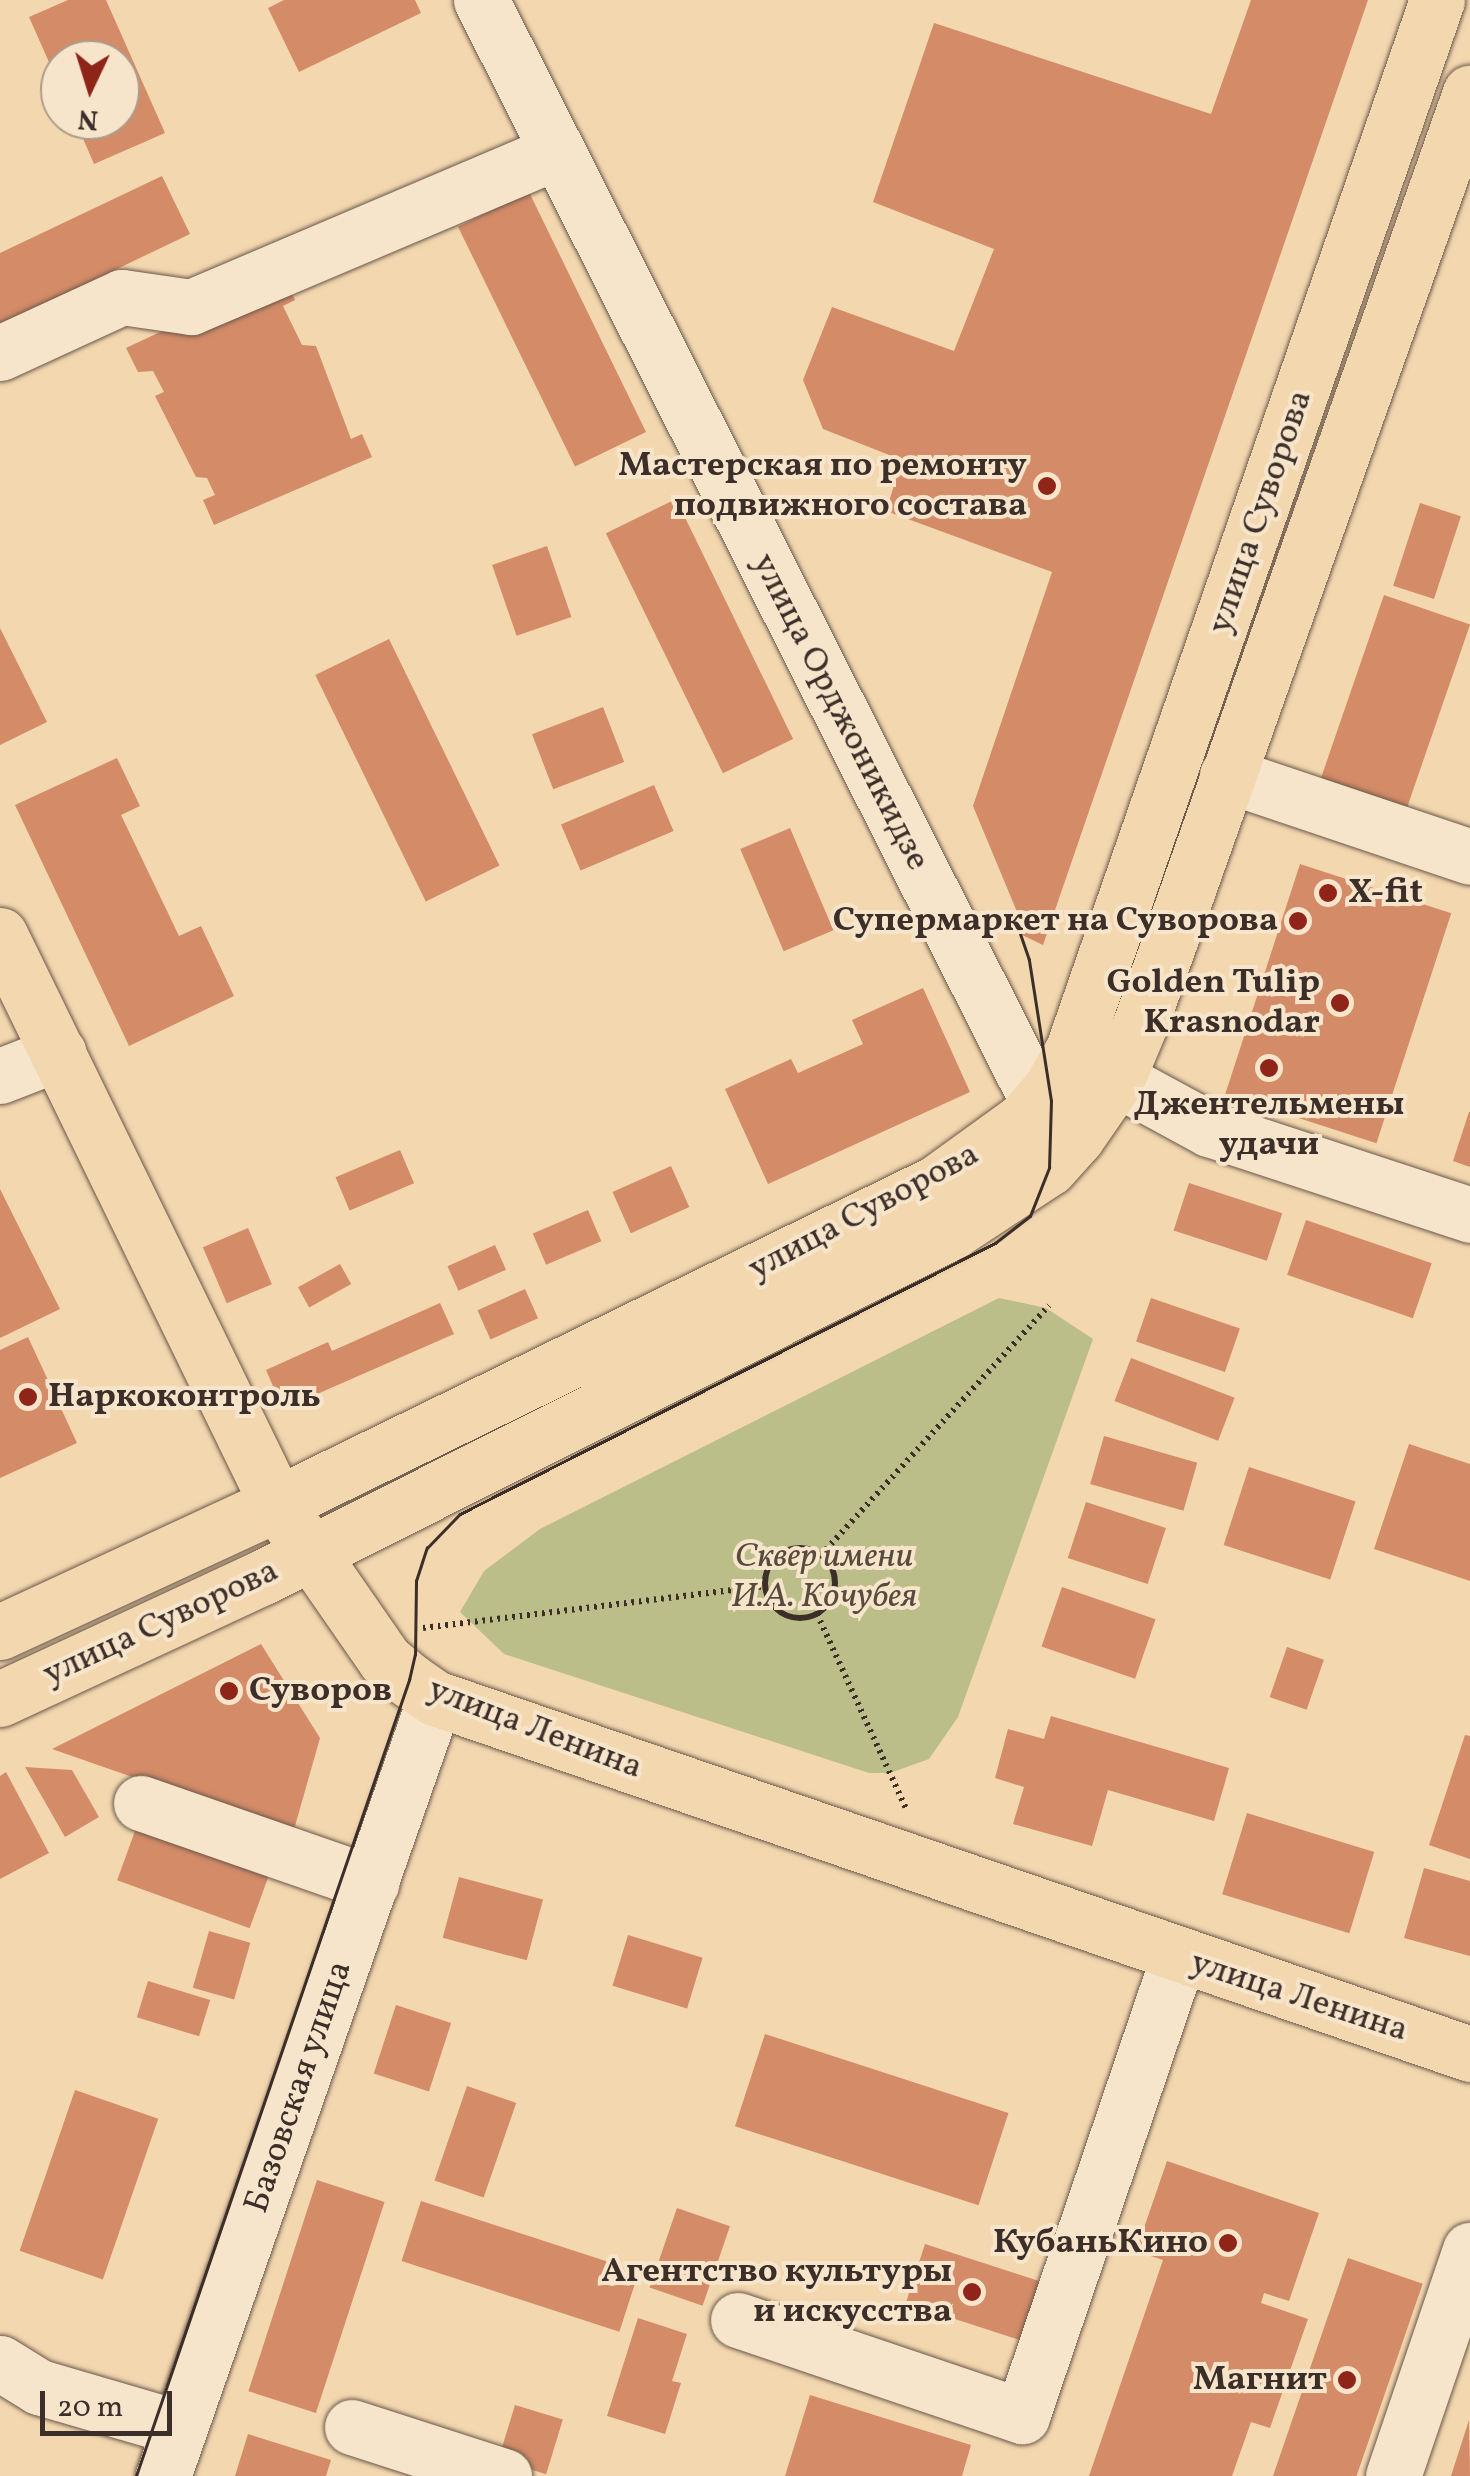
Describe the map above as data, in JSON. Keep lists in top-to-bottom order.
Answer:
{
  "streets": {
    "main road": ["улица Суворова", "улица Ленина"],
    "street": ["улица Орджоникидзе", "Базовская улица"]
  },
  "crossings": [
    ["улица Суворова", "улица Орджоникидзе"],
    ["улица Суворова", "улица Ленина"],
    ["улица Ленина", "Базовская улица"]
  ],
  "parks": ["Сквер имени И.А. Кочубея"],
  "places": [
    "Мастерская по ремонту подвижного состава",
    "X-fit",
    "Супермаркет на Суворова",
    "Golden Tulip Krasnodar",
    "Джентельмены удачи",
    "Наркоконтроль",
    "Суворов",
    "КубаньКино",
    "Агентство культуры и искусства",
    "Магнит"
  ],
  "scale_bar": "20 m",
  "north": "bottom"
}
